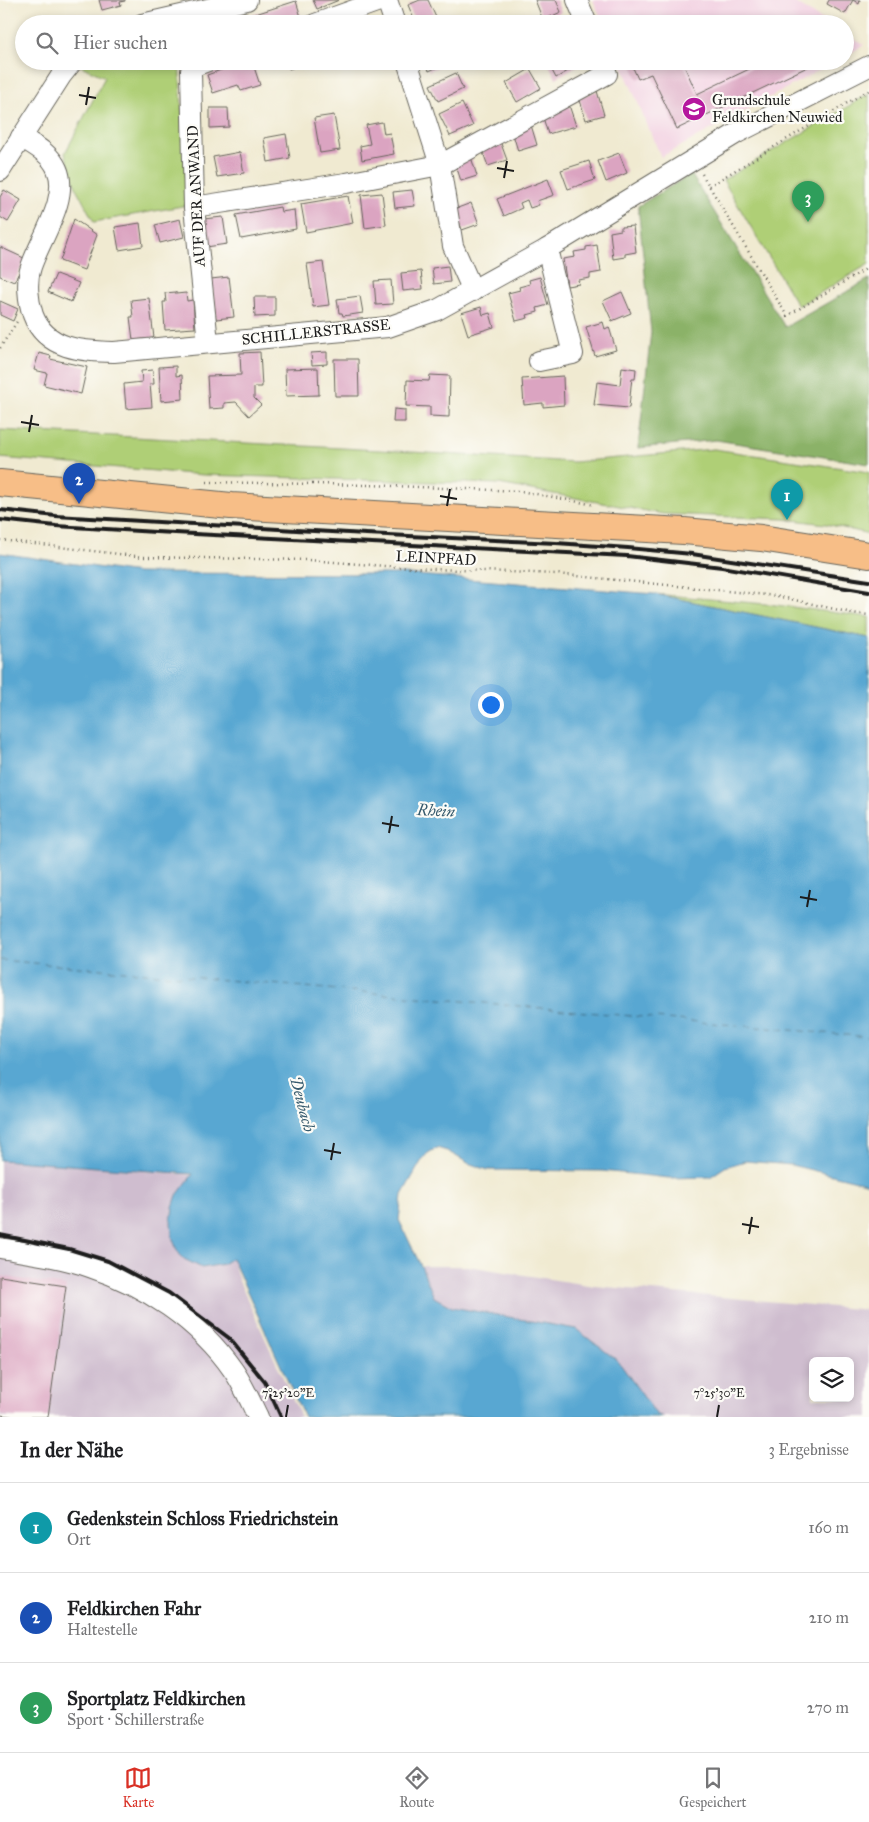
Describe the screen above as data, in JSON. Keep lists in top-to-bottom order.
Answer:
{
  "streets": {
    "street": ["AUF DER ANWAND", "SCHILLERSTRASSE"],
    "path": ["LEINPFAD"]
  },
  "crossings": [
    ["AUF DER ANWAND", "SCHILLERSTRASSE"]
  ],
  "water": ["Rhein", "Deubach"],
  "places": {
    "school or university": ["Grundschule Feldkirchen Neuwied"]
  },
  "page": {
    "search": "Hier suchen",
    "pins": ["3", "2", "1"],
    "heading": ["In der Nähe", "3 Ergebnisse"],
    "list": [
      {
        "mark": "1",
        "name": "Gedenkstein Schloss Friedrichstein",
        "note": "Ort",
        "value": "160 m"
      },
      {
        "mark": "2",
        "name": "Feldkirchen Fahr",
        "note": "Haltestelle",
        "value": "210 m"
      },
      {
        "mark": "3",
        "name": "Sportplatz Feldkirchen",
        "note": "Sport · Schillerstraße",
        "value": "270 m"
      }
    ],
    "nav": ["Karte", "Route", "Gespeichert"]
  },
  "coordinates": ["7°25'20\"E", "7°25'30\"E"]
}
